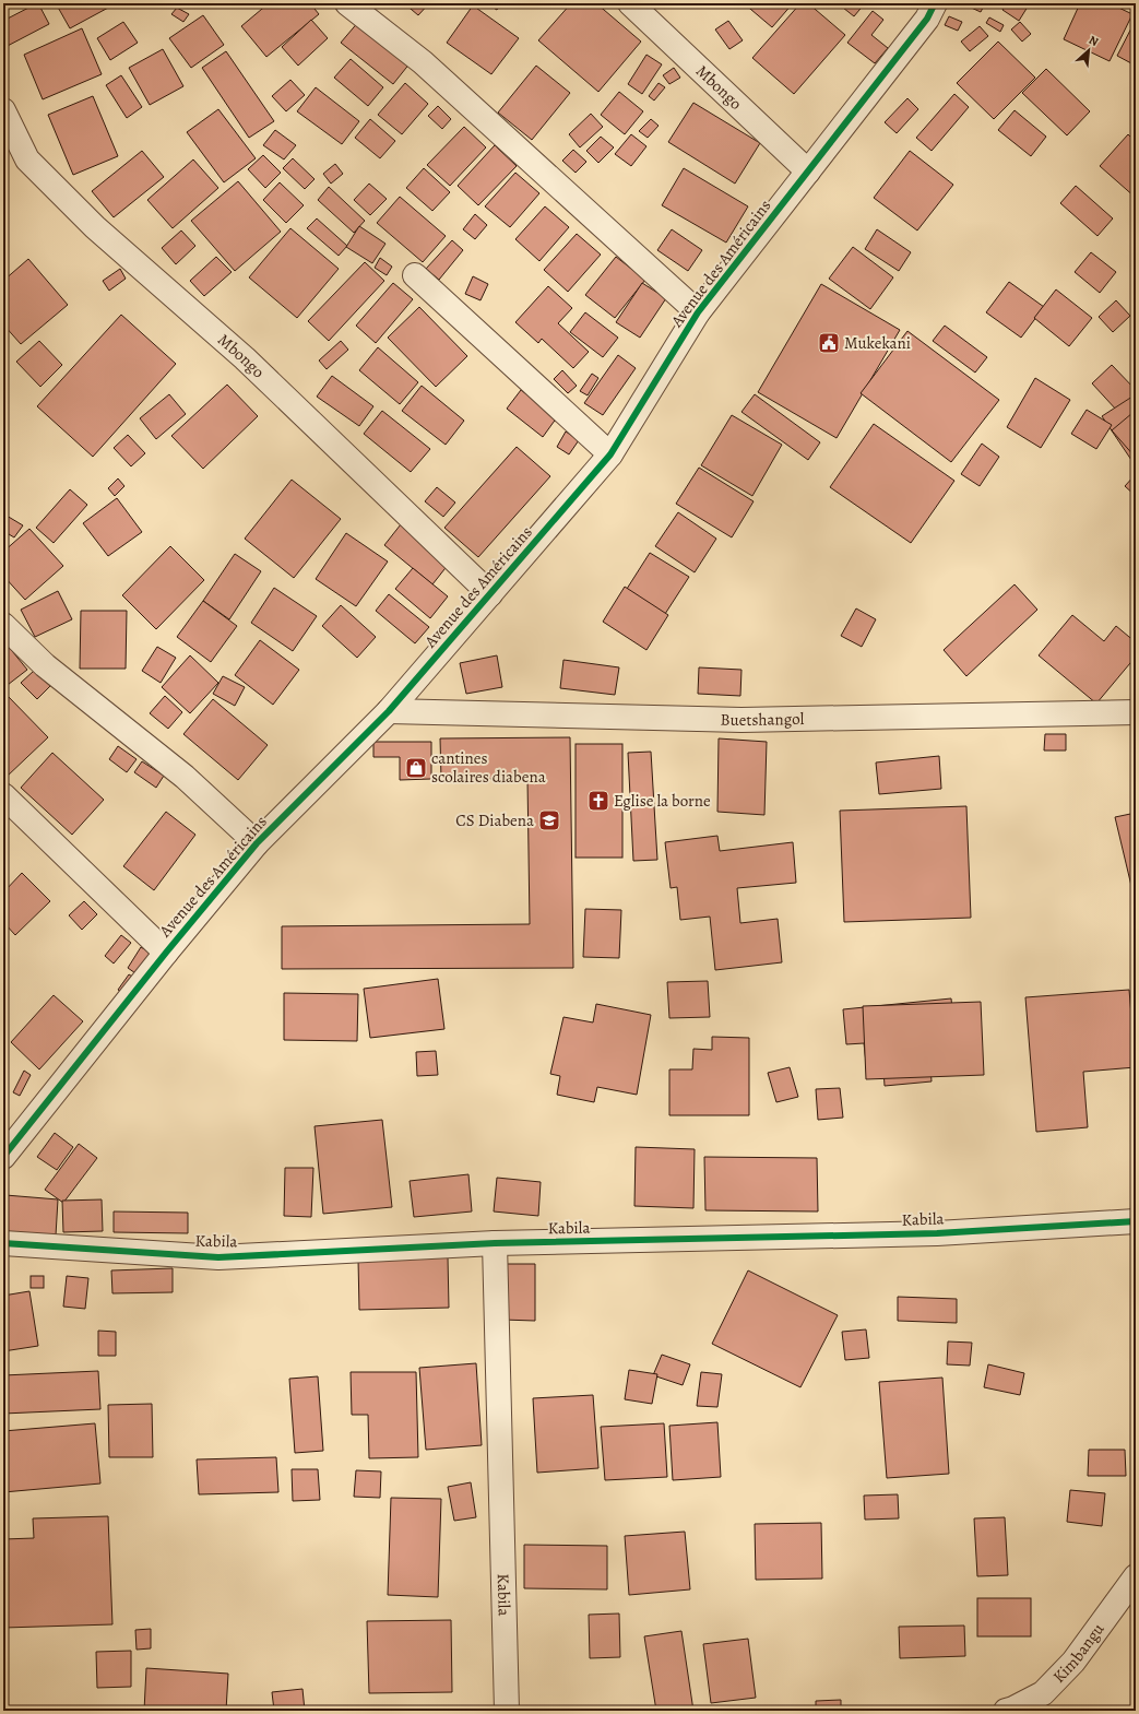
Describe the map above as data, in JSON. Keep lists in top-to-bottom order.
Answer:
{
  "streets": {
    "street": [
      "Mbongo",
      "Avenue des Américains",
      "Buetshangol",
      "Kabila",
      "Kimbangu"
    ]
  },
  "crossings": [
    ["Mbongo", "Avenue des Américains"],
    ["Avenue des Américains", "Buetshangol"]
  ],
  "places": {
    "public building": ["Mukekani"],
    "shop": ["cantines scolaires diabena"],
    "church": ["Eglise la borne"],
    "school or university": ["CS Diabena"]
  },
  "north": "top right"
}
